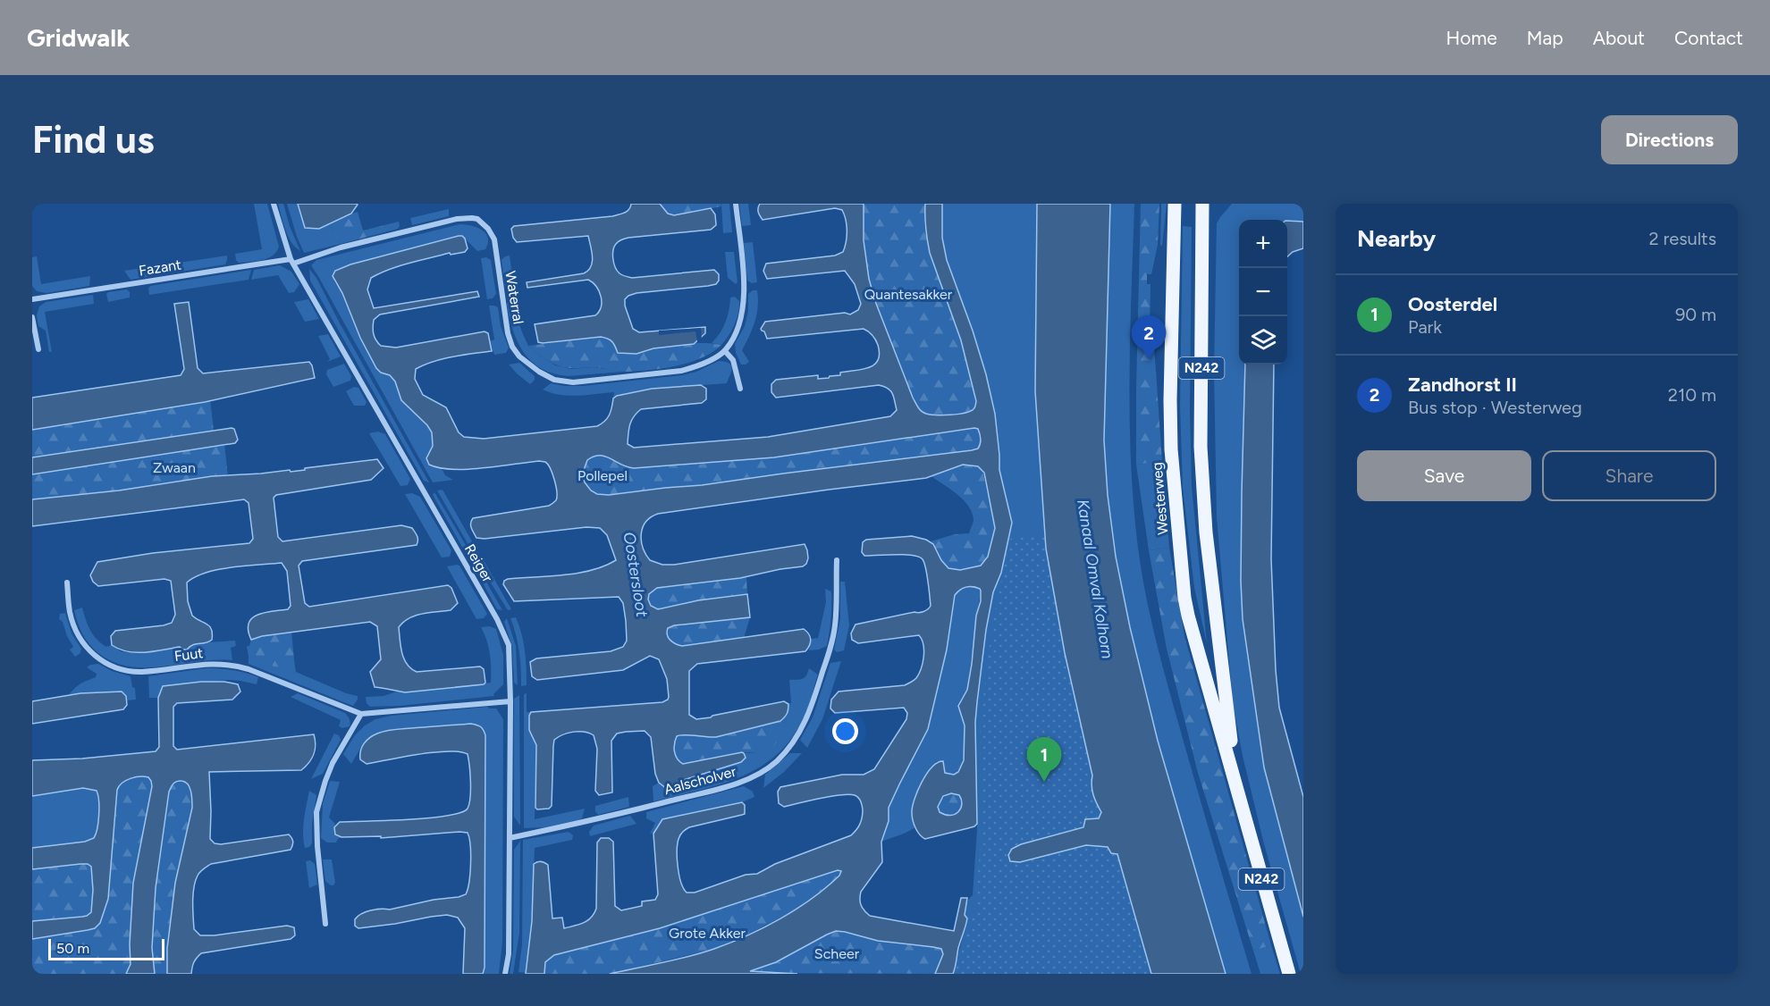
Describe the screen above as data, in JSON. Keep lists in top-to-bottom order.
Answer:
{
  "streets": {
    "main road": ["N242", "Westerweg"],
    "street": [
      "Fazant",
      "Waterral",
      "Reiger",
      "Fuut",
      "Aalscholver"
    ]
  },
  "crossings": [
    ["Fazant", "Waterral"],
    ["Fazant", "Reiger"],
    ["Waterral", "Reiger"],
    ["Reiger", "Fuut"],
    ["Reiger", "Aalscholver"]
  ],
  "water": ["Oostersloot", "Kanaal Omval Kolhorn"],
  "parks": [
    "Quantesakker",
    "Zwaan",
    "Pollepel",
    "Grote Akker",
    "Scheer"
  ],
  "scale_bar": "50 m",
  "page": {
    "header": "Gridwalk",
    "nav": [
      "Home",
      "Map",
      "About",
      "Contact"
    ],
    "buttons": [
      "Directions",
      ["Save", "Share"]
    ],
    "title": "Find us",
    "heading": ["Nearby", "2 results"],
    "map_buttons": ["+", "−"],
    "list": [
      {
        "mark": "1",
        "name": "Oosterdel",
        "note": "Park",
        "value": "90 m"
      },
      {
        "mark": "2",
        "name": "Zandhorst II",
        "note": "Bus stop · Westerweg",
        "value": "210 m"
      }
    ],
    "pins": ["2", "1"],
    "scale": "50 m"
  }
}
